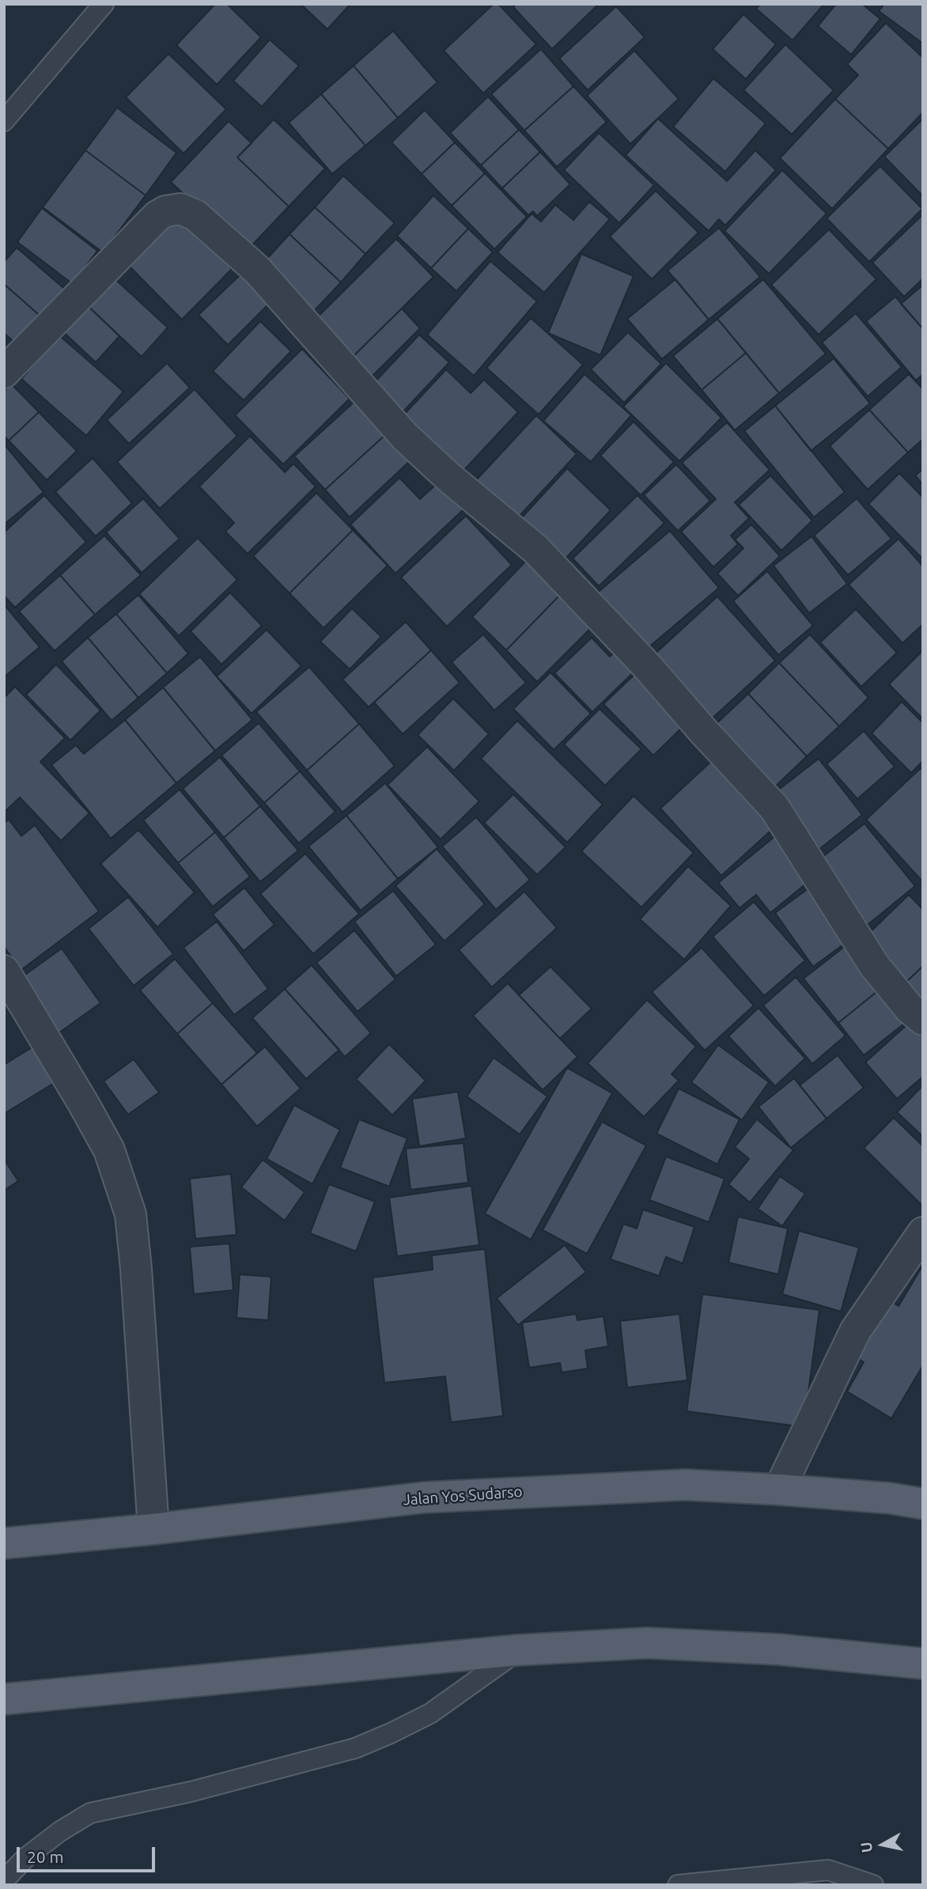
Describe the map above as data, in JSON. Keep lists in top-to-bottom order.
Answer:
{
  "streets": {
    "main road": ["Jalan Yos Sudarso"]
  },
  "scale_bar": "20 m",
  "north": "left"
}
